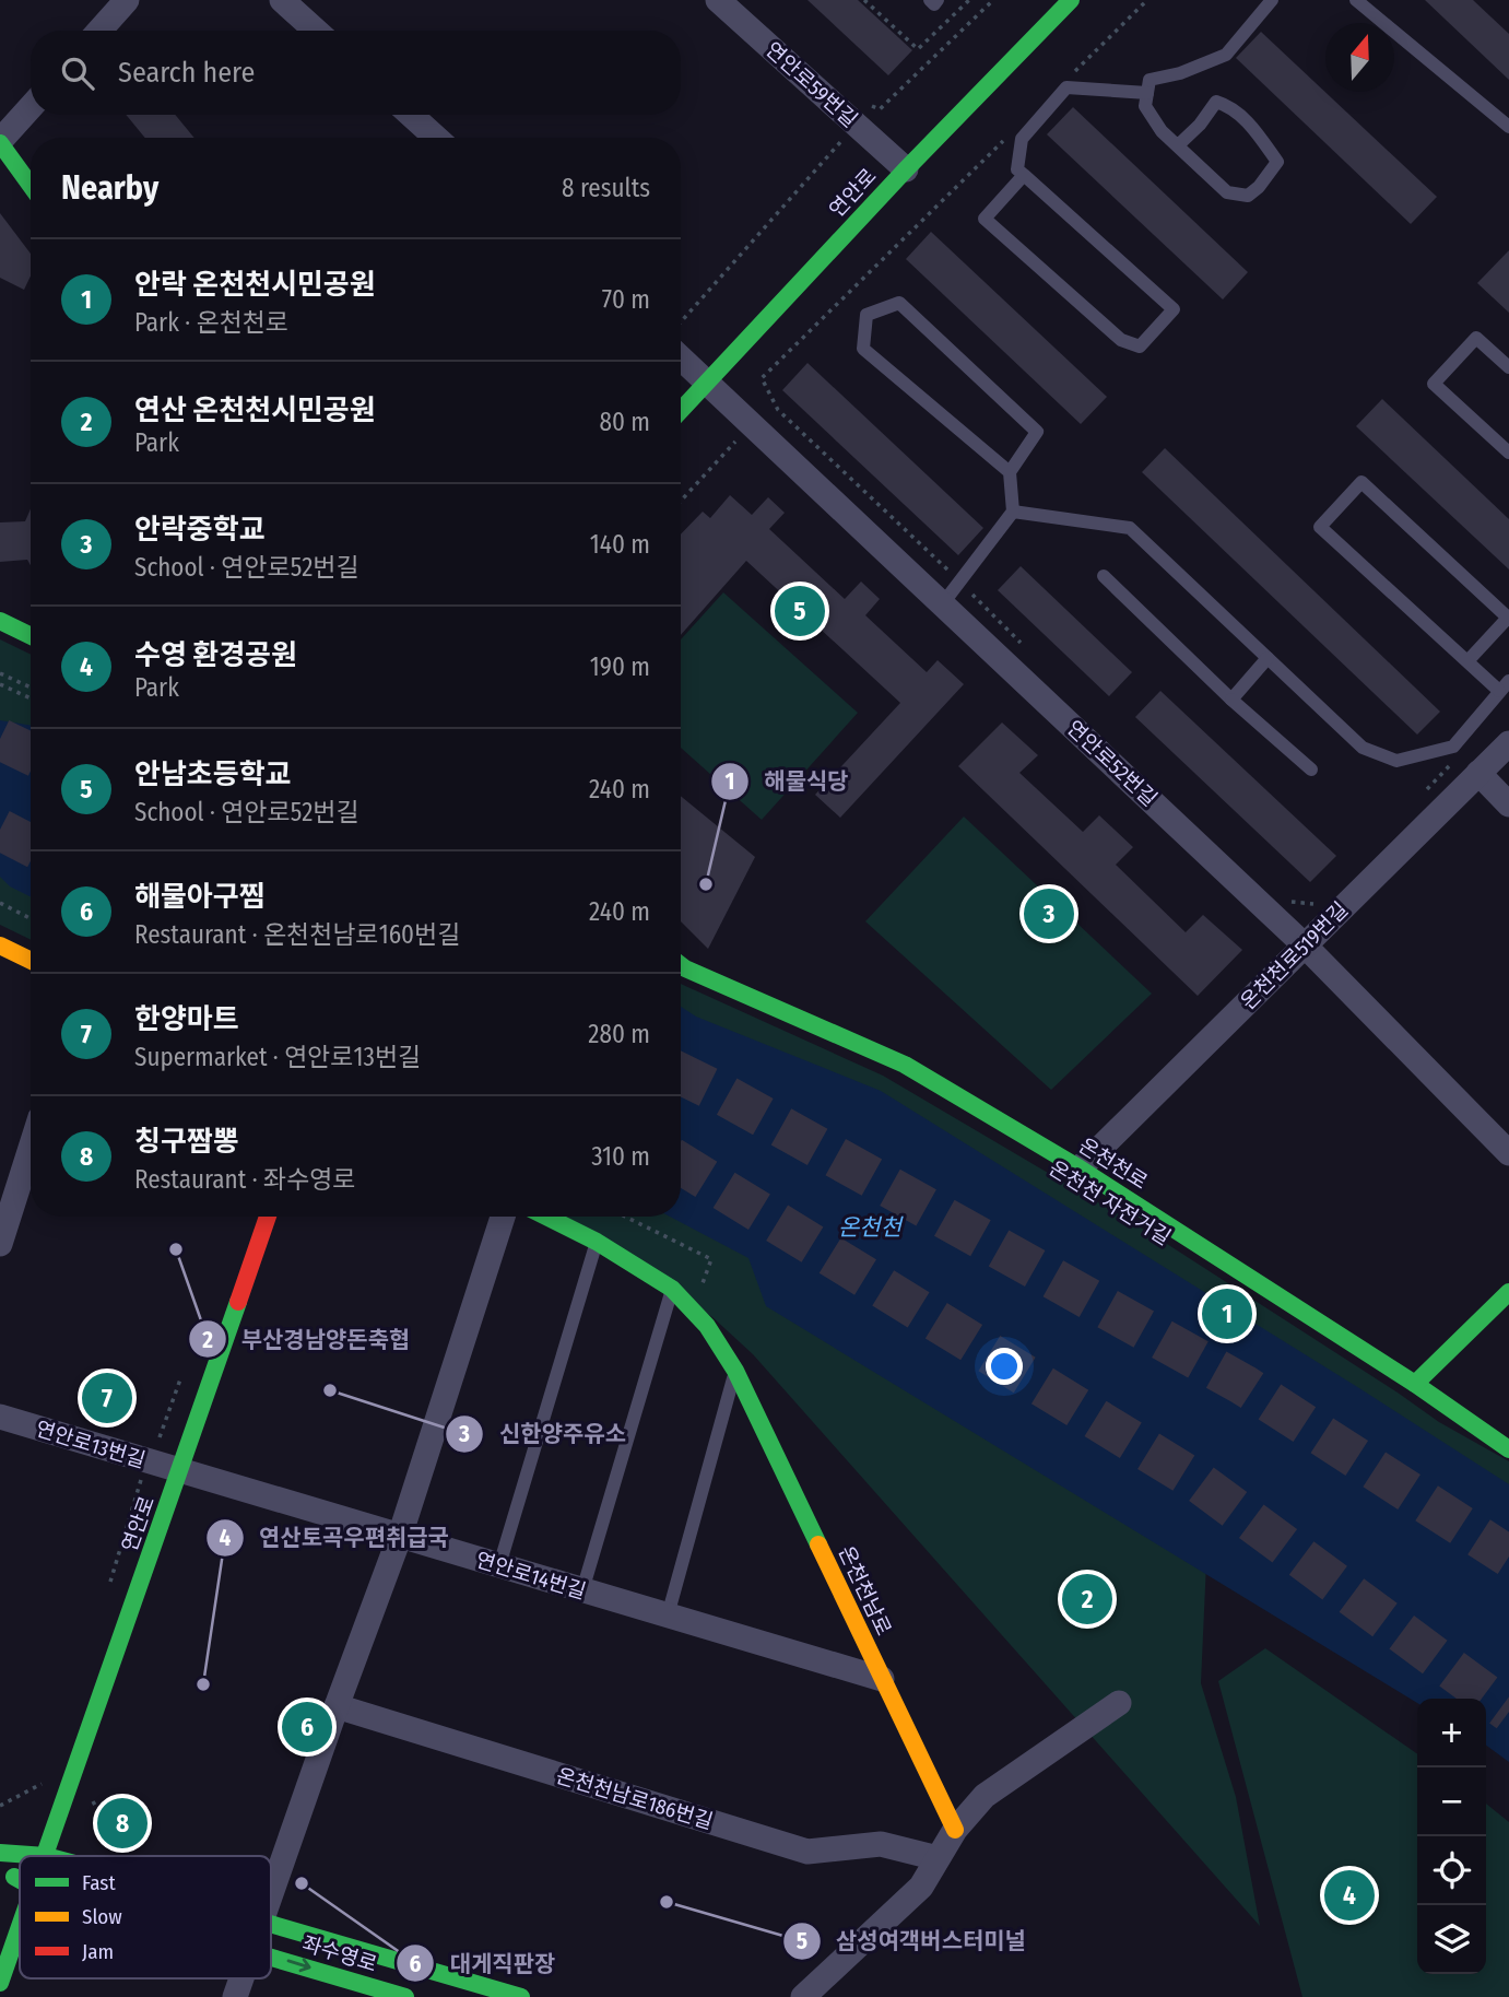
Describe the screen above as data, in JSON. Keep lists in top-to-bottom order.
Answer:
{
  "streets": {
    "main road": [
      "연안로",
      "온천천로",
      "온천천남로",
      "좌수영로"
    ],
    "street": [
      "연안로59번길",
      "연안로52번길",
      "온천천로519번길",
      "연안로13번길",
      "연안로14번길",
      "온천천남로186번길"
    ]
  },
  "crossings": [
    ["연안로59번길", "연안로"],
    ["연안로", "연안로52번길"],
    ["연안로", "연안로13번길"],
    ["연안로", "연안로14번길"],
    ["연안로", "좌수영로"],
    ["연안로52번길", "온천천로519번길"],
    ["온천천로519번길", "온천천로"],
    ["연안로13번길", "연안로14번길"],
    ["연안로14번길", "온천천남로"]
  ],
  "water": ["온천천"],
  "places": [
    "해물식당",
    "부산경남양돈축협",
    "신한양주유소",
    "연산토곡우편취급국",
    "대게직판장",
    "삼성여객버스터미널"
  ],
  "legend": ["Fast", "Slow", "Jam"],
  "north": "top",
  "page": {
    "search": "Search here",
    "heading": ["Nearby", "8 results"],
    "list": [
      {
        "mark": "1",
        "name": "안락 온천천시민공원",
        "note": "Park · 온천천로",
        "value": "70 m"
      },
      {
        "mark": "2",
        "name": "연산 온천천시민공원",
        "note": "Park",
        "value": "80 m"
      },
      {
        "mark": "3",
        "name": "안락중학교",
        "note": "School · 연안로52번길",
        "value": "140 m"
      },
      {
        "mark": "4",
        "name": "수영 환경공원",
        "note": "Park",
        "value": "190 m"
      },
      {
        "mark": "5",
        "name": "안남초등학교",
        "note": "School · 연안로52번길",
        "value": "240 m"
      },
      {
        "mark": "6",
        "name": "해물아구찜",
        "note": "Restaurant · 온천천남로160번길",
        "value": "240 m"
      },
      {
        "mark": "7",
        "name": "한양마트",
        "note": "Supermarket · 연안로13번길",
        "value": "280 m"
      },
      {
        "mark": "8",
        "name": "칭구짬뽕",
        "note": "Restaurant · 좌수영로",
        "value": "310 m"
      }
    ],
    "pins": [
      "5",
      "3",
      "1",
      "7",
      "2",
      "6",
      "8",
      "4"
    ],
    "map_buttons": ["+", "−"]
  }
}
